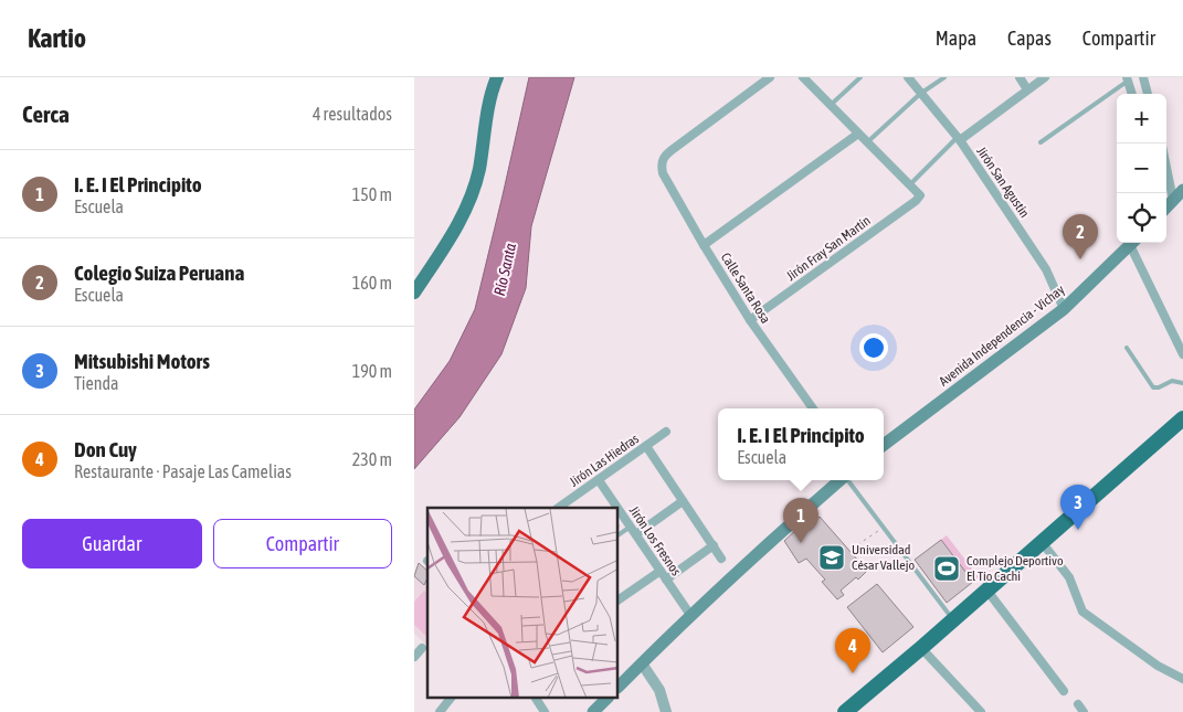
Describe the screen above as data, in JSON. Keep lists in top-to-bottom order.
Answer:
{
  "streets": {
    "main road": ["Avenida Independencia - Vichay"],
    "street": [
      "Jirón San Agustín",
      "Jirón Fray San Martín",
      "Calle Santa Rosa",
      "Jirón Las Hiedras",
      "Jirón Los Fresnos"
    ]
  },
  "crossings": [
    ["Jirón San Agustín", "Avenida Independencia - Vichay"],
    ["Jirón Fray San Martín", "Calle Santa Rosa"],
    ["Jirón Las Hiedras", "Jirón Los Fresnos"]
  ],
  "water": ["Río Santa"],
  "places": {
    "school or university": ["Universidad César Vallejo"],
    "sports": ["Complejo Deportivo El Tío Cachi"]
  },
  "page": {
    "header": "Kartio",
    "nav": ["Mapa", "Capas", "Compartir"],
    "heading": ["Cerca", "4 resultados"],
    "map_buttons": ["+", "−"],
    "list": [
      {
        "mark": "1",
        "name": "I. E. I El Principito",
        "note": "Escuela",
        "value": "150 m"
      },
      {
        "mark": "2",
        "name": "Colegio Suiza Peruana",
        "note": "Escuela",
        "value": "160 m"
      },
      {
        "mark": "3",
        "name": "Mitsubishi Motors",
        "note": "Tienda",
        "value": "190 m"
      },
      {
        "mark": "4",
        "name": "Don Cuy",
        "note": "Restaurante · Pasaje Las Camelias",
        "value": "230 m"
      }
    ],
    "pins": [
      "2",
      "3",
      "1",
      "4"
    ],
    "popup": ["I. E. I El Principito", "Escuela"],
    "buttons": ["Guardar", "Compartir"]
  }
}
